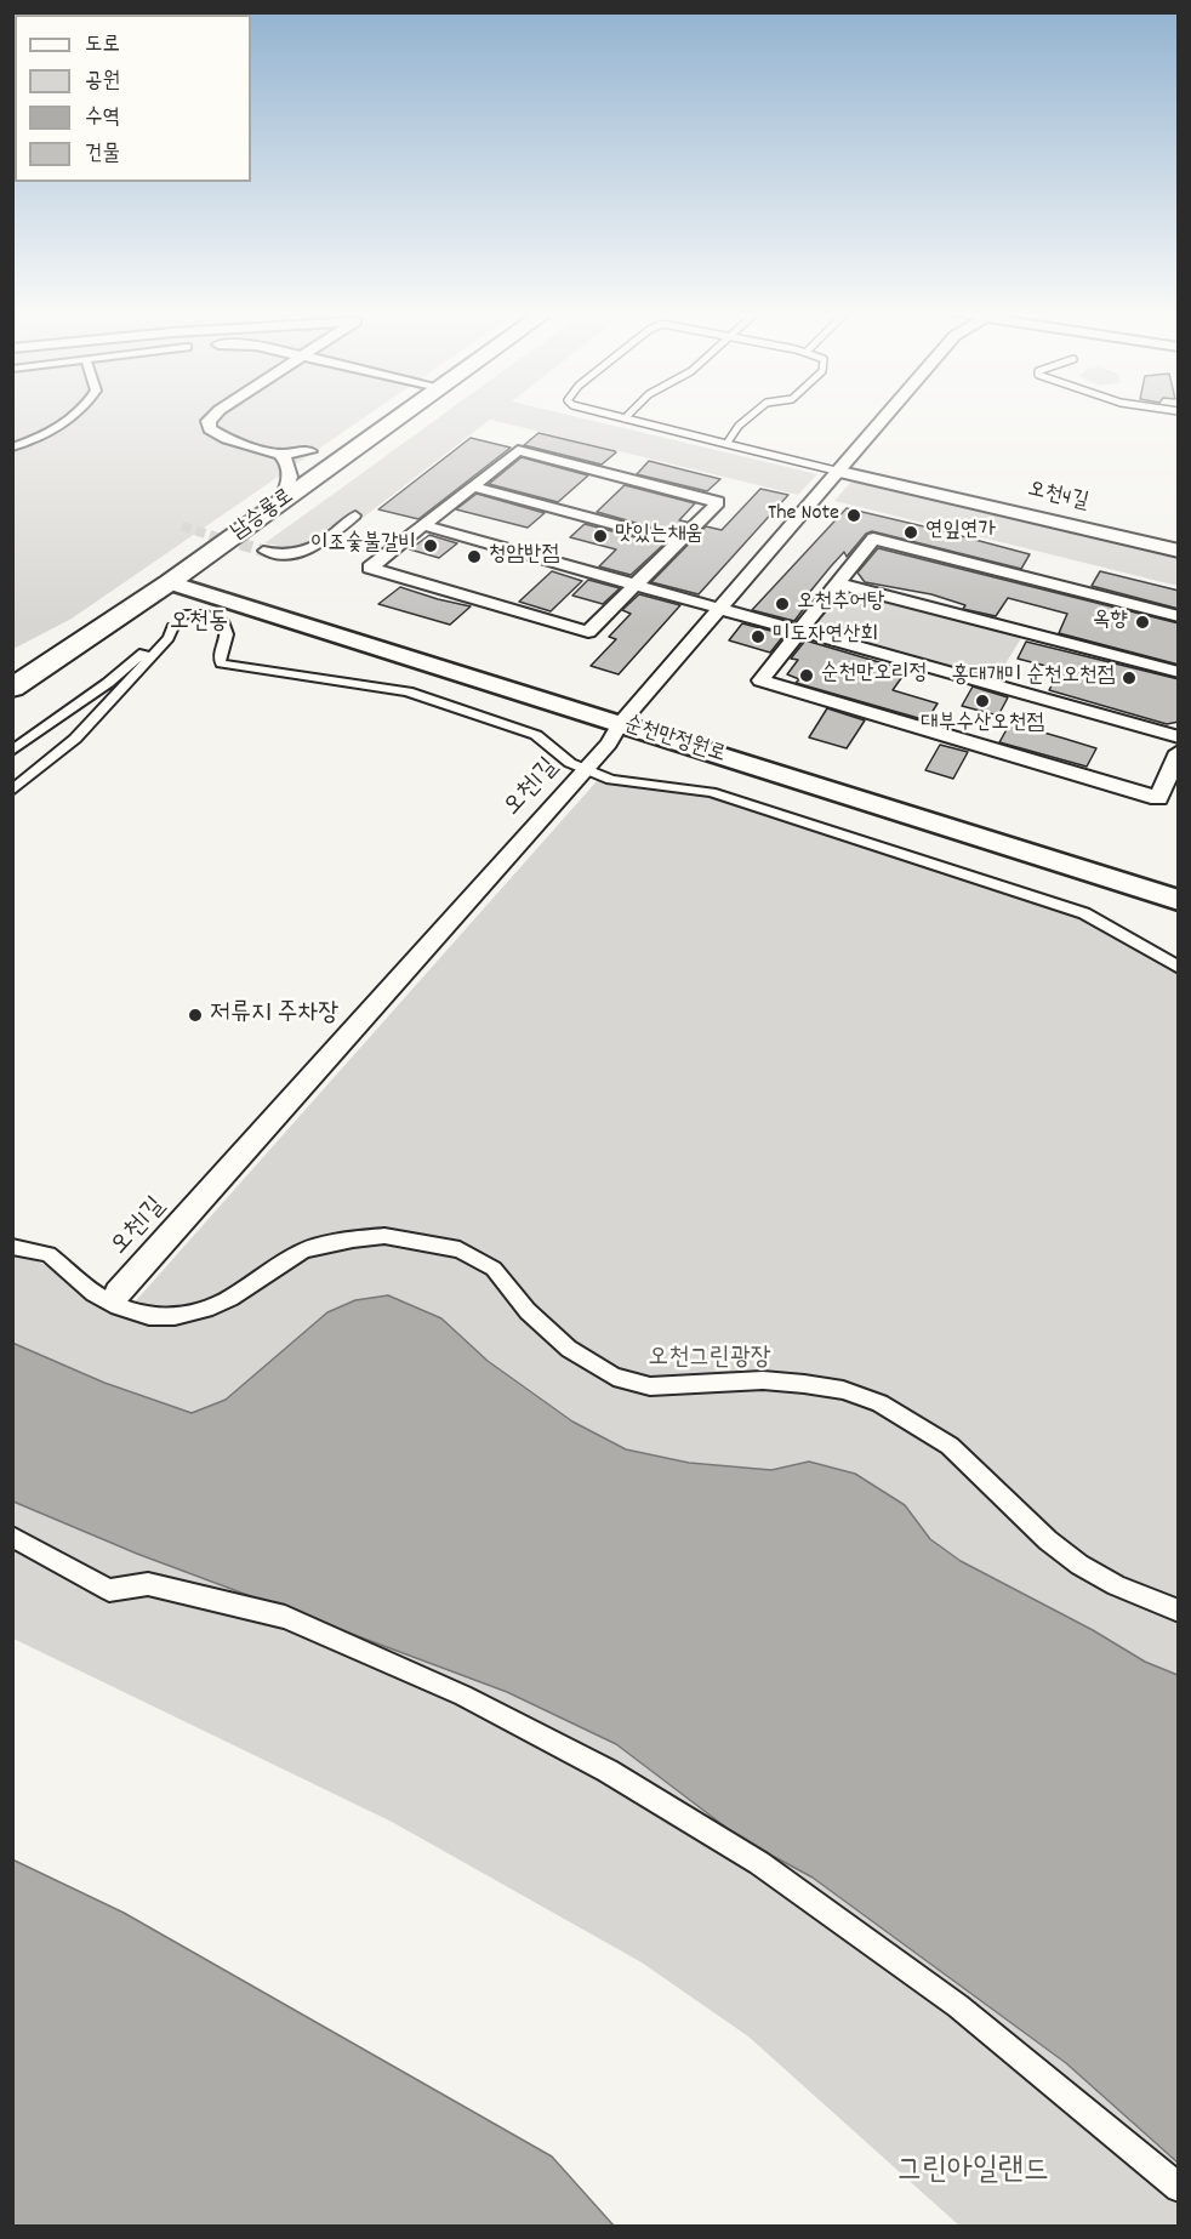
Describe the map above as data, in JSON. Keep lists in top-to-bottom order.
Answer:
{
  "streets": {
    "main road": ["남승룡로", "순천만정원로"],
    "street": ["오천4길", "오천1길"]
  },
  "crossings": [
    ["오천4길", "오천1길"],
    ["남승룡로", "순천만정원로"],
    ["순천만정원로", "오천1길"]
  ],
  "districts": ["오천동"],
  "parks": ["오천그린광장", "그린아일랜드"],
  "places": [
    "The Note",
    "연잎연가",
    "맛있는채움",
    "이조숯불갈비",
    "청암반점",
    "오천추어탕",
    "옥향",
    "미도자연산회",
    "순천만오리정",
    "홍대개미 순천오천점",
    "대부수산오천점",
    "저류지 주차장"
  ],
  "legend": [
    "도로",
    "공원",
    "수역",
    "건물"
  ]
}
